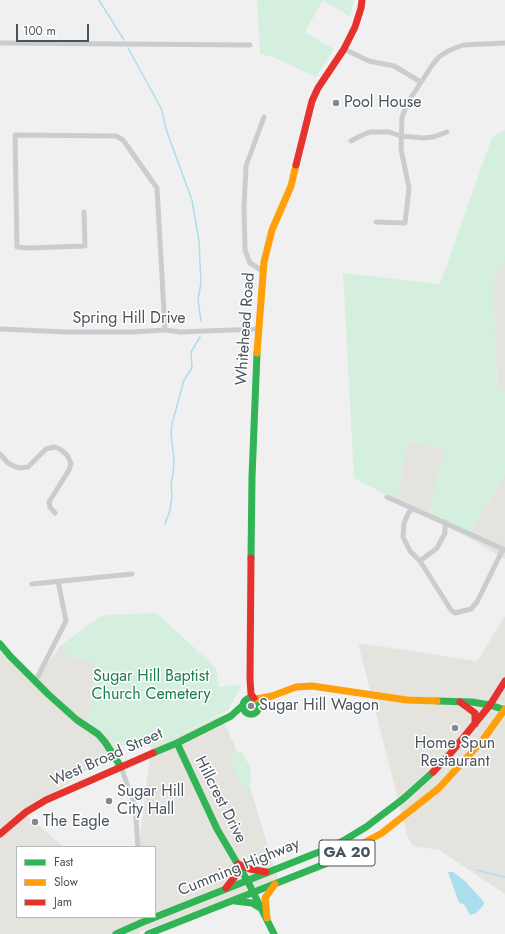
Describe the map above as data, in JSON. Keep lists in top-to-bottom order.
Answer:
{
  "streets": {
    "main road": [
      "Whitehead Road",
      "West Broad Street",
      "Hillcrest Drive",
      "GA 20",
      "Cumming Highway"
    ],
    "street": ["Spring Hill Drive"]
  },
  "crossings": [
    ["Spring Hill Drive", "Whitehead Road"],
    ["Whitehead Road", "West Broad Street"],
    ["West Broad Street", "Hillcrest Drive"],
    ["Hillcrest Drive", "Cumming Highway"]
  ],
  "parks": ["Sugar Hill Baptist Church Cemetery"],
  "places": [
    "Pool House",
    "Sugar Hill Wagon",
    "Home Spun Restaurant",
    "Sugar Hill City Hall",
    "The Eagle"
  ],
  "legend": ["Fast", "Slow", "Jam"],
  "scale_bar": "100 m"
}
